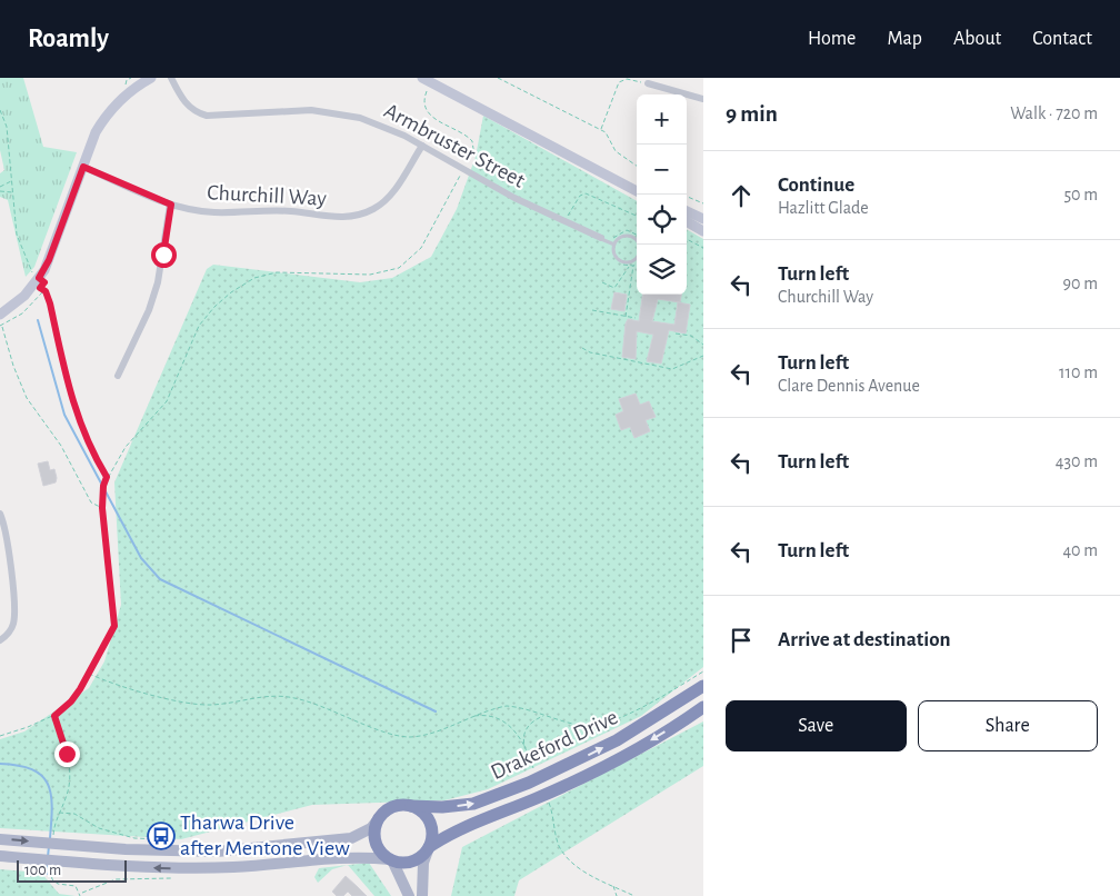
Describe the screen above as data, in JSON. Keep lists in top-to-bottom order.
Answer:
{
  "streets": {
    "highway": ["Drakeford Drive"],
    "street": ["Armbruster Street", "Churchill Way"]
  },
  "crossings": [
    ["Armbruster Street", "Churchill Way"]
  ],
  "places": {
    "bus stop": ["Tharwa Drive after Mentone View"]
  },
  "scale_bar": "100 m",
  "page": {
    "header": "Roamly",
    "nav": [
      "Home",
      "Map",
      "About",
      "Contact"
    ],
    "heading": ["9 min", "Walk · 720 m"],
    "map_buttons": ["+", "−"],
    "list": [
      ["Continue", "Hazlitt Glade", "50 m"],
      ["Turn left", "Churchill Way", "90 m"],
      ["Turn left", "Clare Dennis Avenue", "110 m"],
      ["Turn left", "430 m"],
      ["Turn left", "40 m"],
      "Arrive at destination"
    ],
    "buttons": ["Save", "Share"],
    "scale": "100 m"
  }
}
